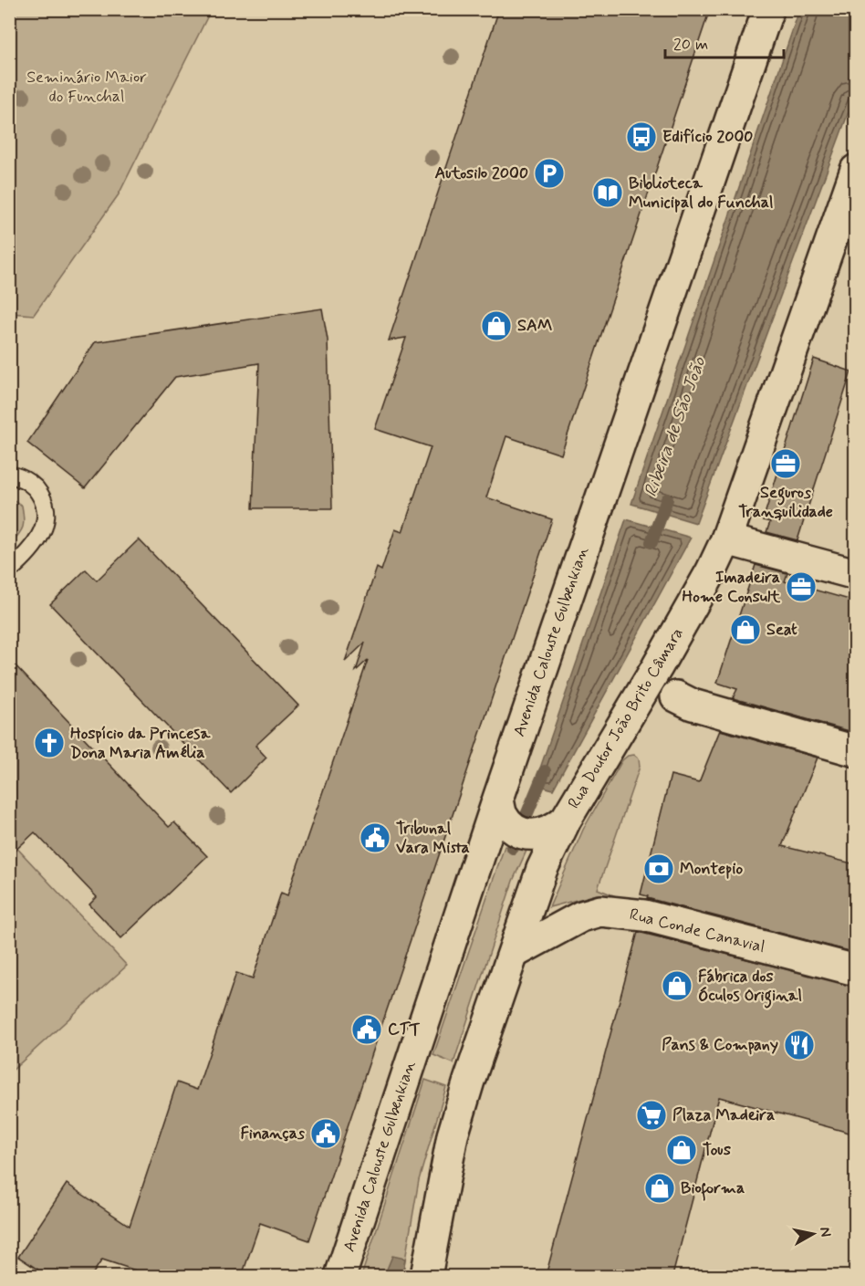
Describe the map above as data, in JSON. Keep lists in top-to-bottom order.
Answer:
{
  "streets": {
    "main road": ["Avenida Calouste Gulbenkian", "Rua Doutor João Brito Câmara", "Rua Conde Canavial"]
  },
  "crossings": [
    ["Rua Doutor João Brito Câmara", "Rua Conde Canavial"]
  ],
  "water": ["Ribeira de São João"],
  "parks": ["Seminário Maior do Funchal"],
  "places": {
    "bus stop": ["Edifício 2000"],
    "parking": ["Autosilo 2000"],
    "library": ["Biblioteca Municipal do Funchal"],
    "shop": [
      "SAM",
      "Seat",
      "Fábrica dos Óculos Original",
      "Tous",
      "Bioforma"
    ],
    "office": ["Seguros Tranquilidade", "Imadeira Home Consult"],
    "church": ["Hospício da Princesa Dona Maria Amélia"],
    "public building": ["Tribunal Vara Mista", "CTT", "Finanças"],
    "bank": ["Montepio"],
    "restaurant": ["Pans & Company"],
    "supermarket": ["Plaza Madeira"]
  },
  "scale_bar": "20 m",
  "north": "right"
}
